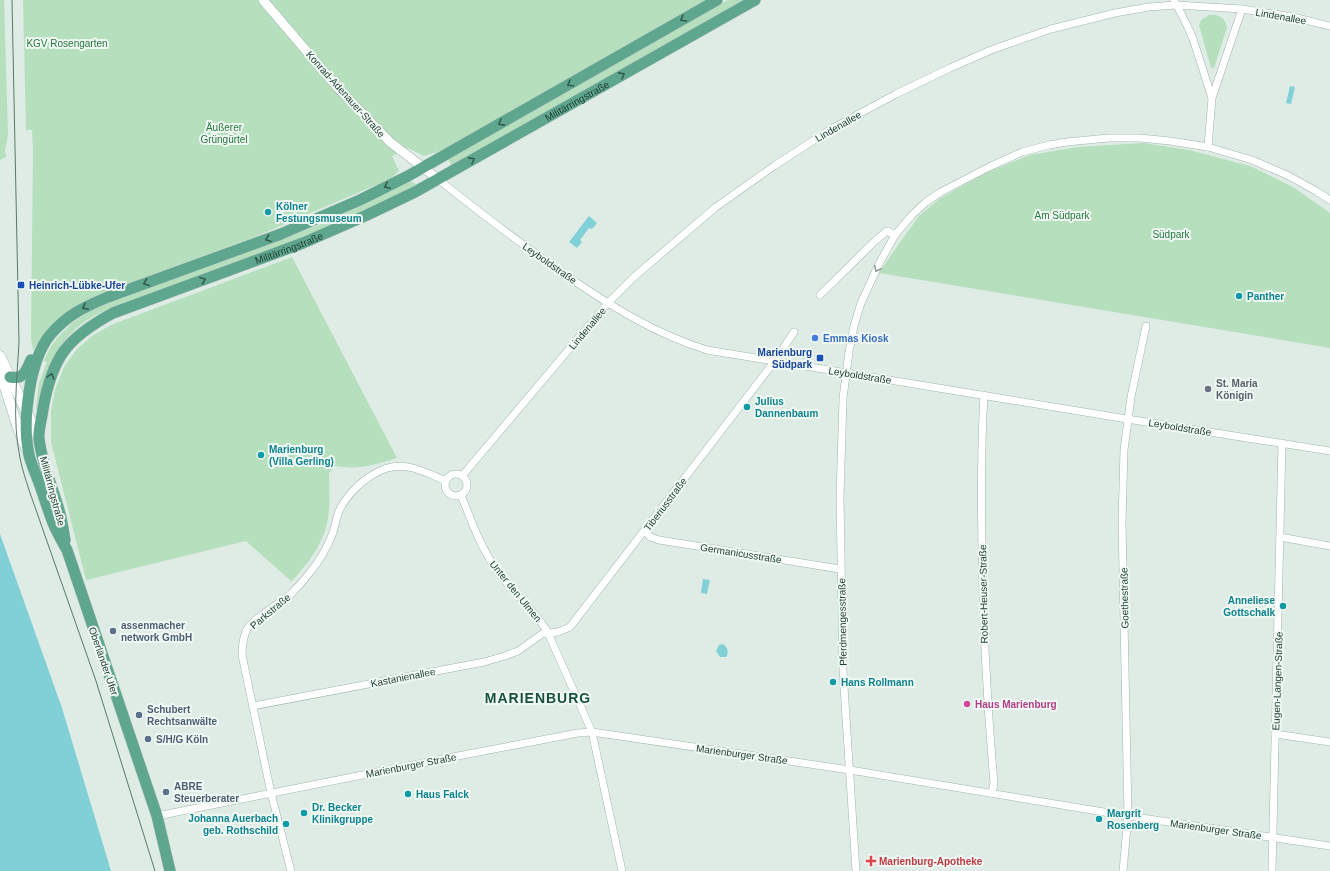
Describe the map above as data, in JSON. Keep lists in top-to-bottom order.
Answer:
{
  "streets": {
    "main road": ["Militärringstraße", "Oberländer Ufer"],
    "street": [
      "Lindenallee",
      "Konrad-Adenauer-Straße",
      "Leyboldstraße",
      "Tiberiusstraße",
      "Germanicusstraße",
      "Unter den Ulmen",
      "Robert-Heuser-Straße",
      "Goethestraße",
      "Parkstraße",
      "Pferdmengesstraße",
      "Kastanienallee",
      "Eugen-Langen-Straße",
      "Marienburger Straße"
    ]
  },
  "crossings": [
    ["Lindenallee", "Leyboldstraße"],
    ["Lindenallee", "Unter den Ulmen"],
    ["Lindenallee", "Parkstraße"],
    ["Konrad-Adenauer-Straße", "Militärringstraße"],
    ["Konrad-Adenauer-Straße", "Leyboldstraße"],
    ["Militärringstraße", "Leyboldstraße"],
    ["Militärringstraße", "Oberländer Ufer"],
    ["Leyboldstraße", "Tiberiusstraße"],
    ["Leyboldstraße", "Robert-Heuser-Straße"],
    ["Leyboldstraße", "Goethestraße"],
    ["Leyboldstraße", "Pferdmengesstraße"],
    ["Leyboldstraße", "Eugen-Langen-Straße"],
    ["Tiberiusstraße", "Germanicusstraße"],
    ["Tiberiusstraße", "Unter den Ulmen"],
    ["Tiberiusstraße", "Kastanienallee"],
    ["Germanicusstraße", "Pferdmengesstraße"],
    ["Unter den Ulmen", "Parkstraße"],
    ["Unter den Ulmen", "Kastanienallee"],
    ["Unter den Ulmen", "Marienburger Straße"],
    ["Robert-Heuser-Straße", "Marienburger Straße"],
    ["Goethestraße", "Marienburger Straße"],
    ["Parkstraße", "Kastanienallee"],
    ["Parkstraße", "Marienburger Straße"],
    ["Pferdmengesstraße", "Marienburger Straße"],
    ["Oberländer Ufer", "Marienburger Straße"],
    ["Eugen-Langen-Straße", "Marienburger Straße"]
  ],
  "districts": ["MARIENBURG"],
  "parks": [
    "KGV Rosengarten",
    "Äußerer Grüngürtel",
    "Am Südpark",
    "Südpark"
  ],
  "places": {
    "other": [
      "Kölner Festungsmuseum",
      "Panther",
      "Emmas Kiosk",
      "St. Maria Königin",
      "Julius Dannenbaum",
      "Marienburg (Villa Gerling)",
      "Anneliese Gottschalk",
      "assenmacher network GmbH",
      "Hans Rollmann",
      "Haus Marienburg",
      "Schubert Rechtsanwälte",
      "S/H/G Köln",
      "ABRE Steuerberater",
      "Haus Falck",
      "Dr. Becker Klinikgruppe",
      "Margrit Rosenberg",
      "Johanna Auerbach geb. Rothschild"
    ],
    "transit": ["Heinrich-Lübke-Ufer", "Marienburg Südpark"],
    "health": ["Marienburg-Apotheke"]
  }
}
